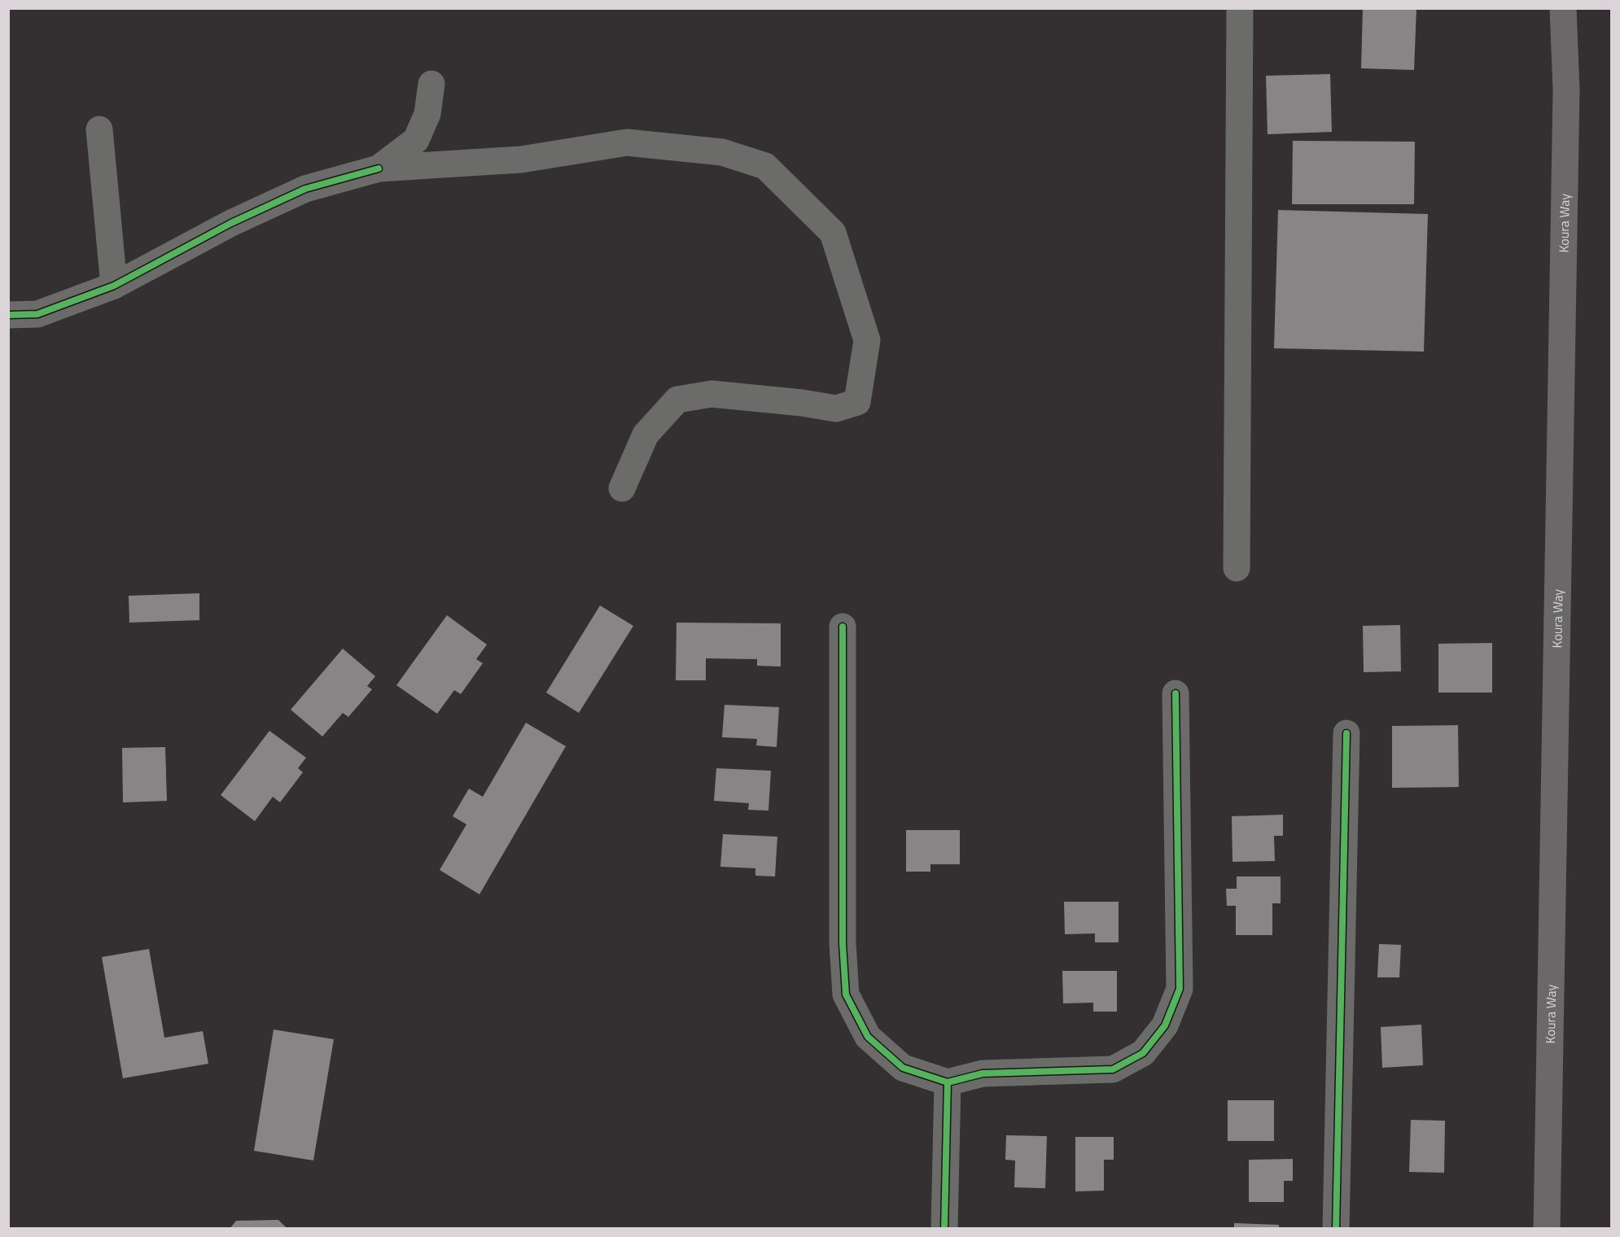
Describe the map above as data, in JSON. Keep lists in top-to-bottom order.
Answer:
{
  "streets": {
    "highway": ["Koura Way"]
  }
}
